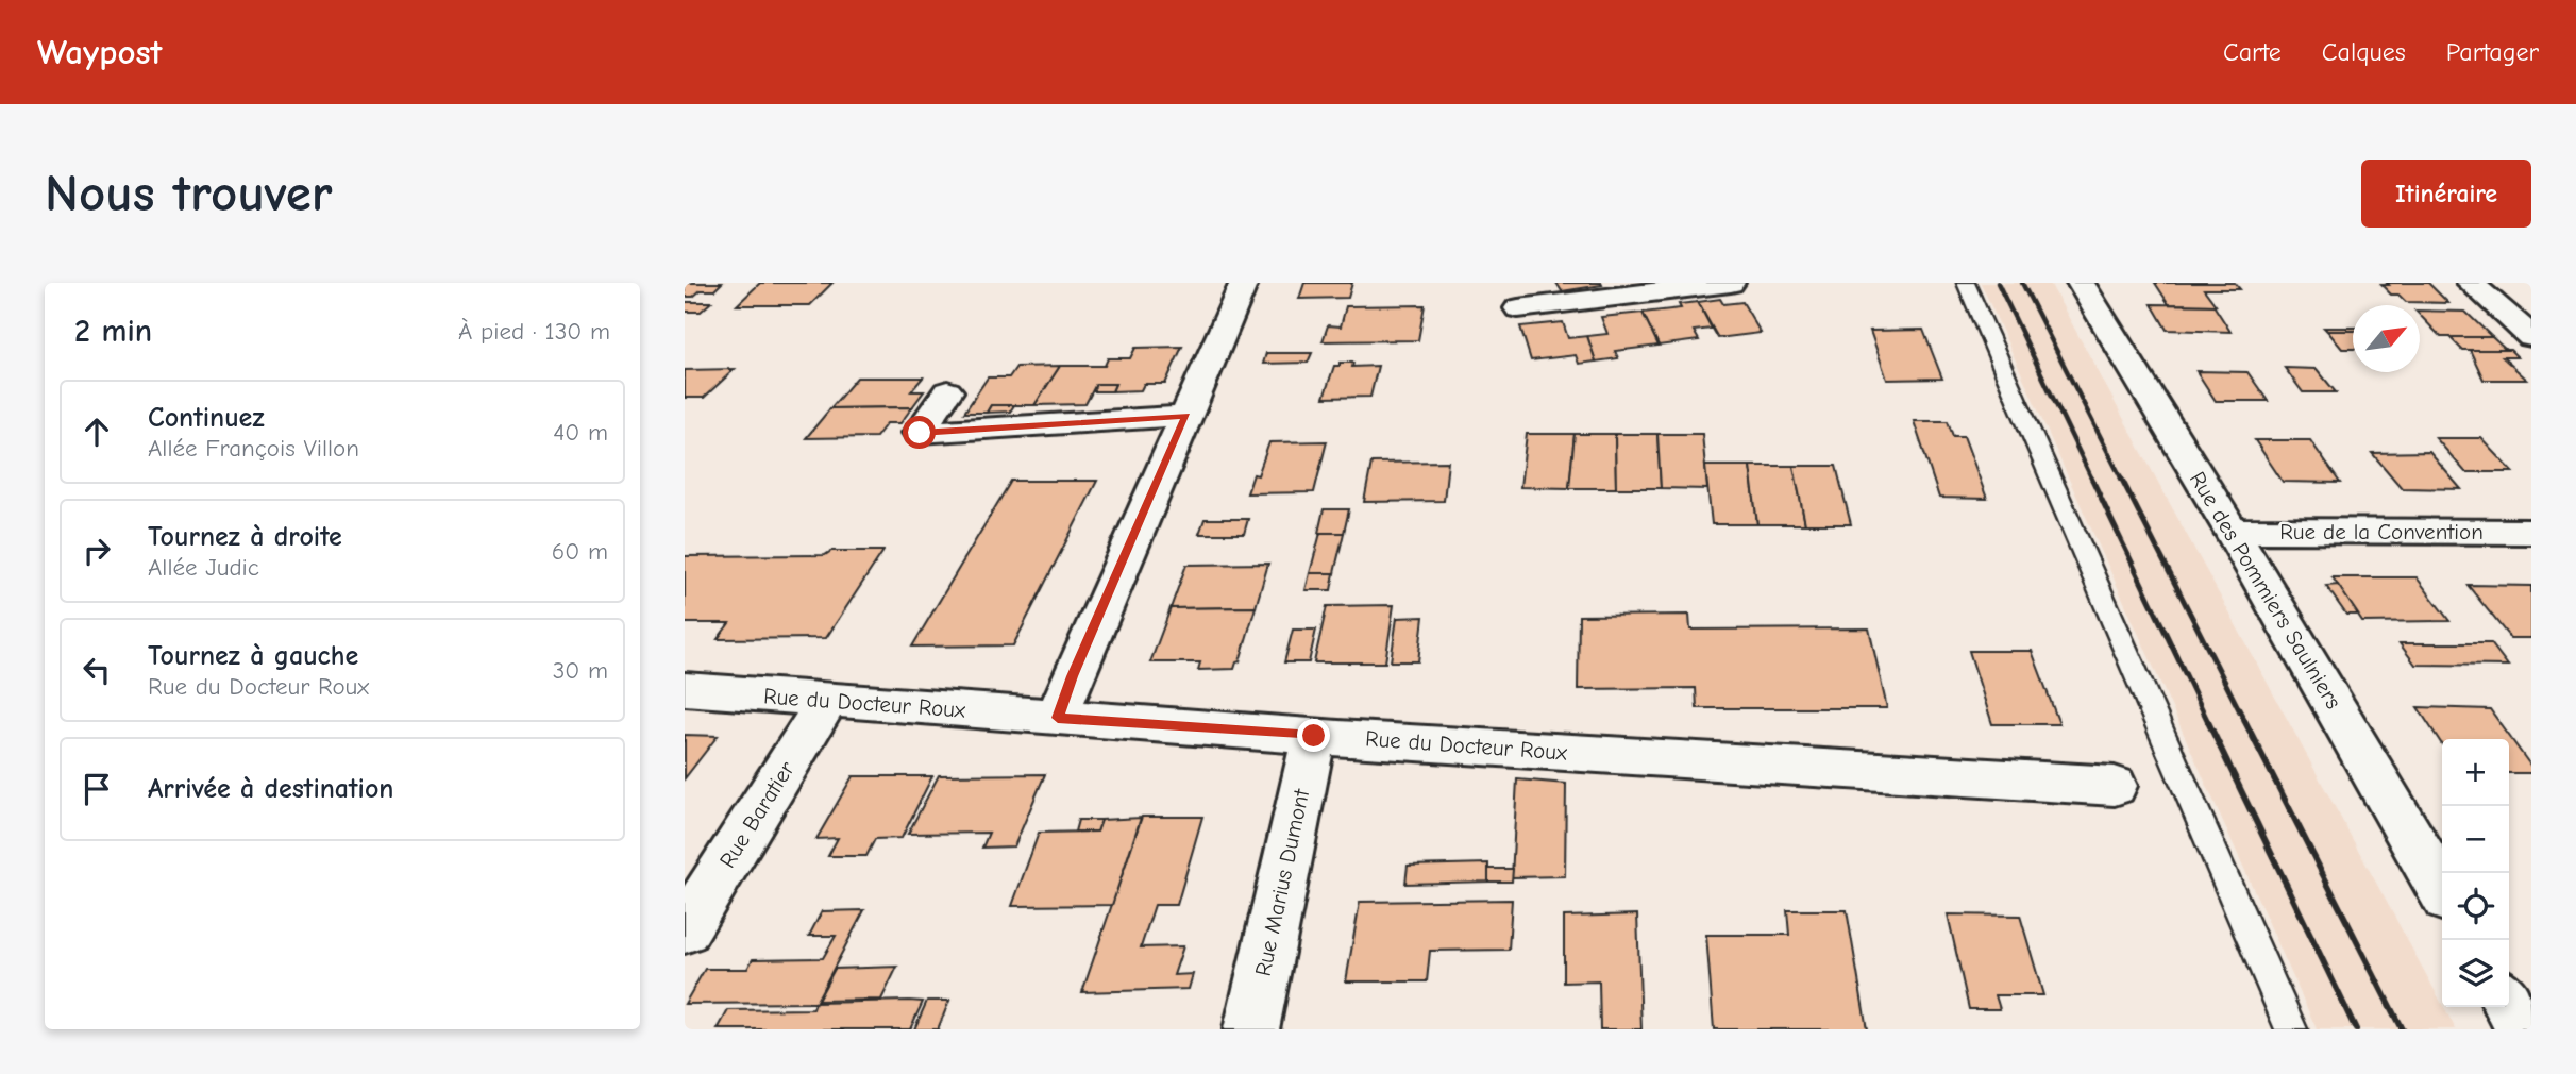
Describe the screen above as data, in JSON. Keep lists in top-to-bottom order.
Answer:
{
  "streets": {
    "street": [
      "Rue de la Convention",
      "Rue des Pommiers Saulniers",
      "Rue du Docteur Roux",
      "Rue Baratier",
      "Rue Marius Dumont"
    ]
  },
  "crossings": [
    ["Rue de la Convention", "Rue des Pommiers Saulniers"],
    ["Rue du Docteur Roux", "Rue Baratier"],
    ["Rue du Docteur Roux", "Rue Marius Dumont"]
  ],
  "north": "top right",
  "page": {
    "header": "Waypost",
    "nav": ["Carte", "Calques", "Partager"],
    "buttons": "Itinéraire",
    "title": "Nous trouver",
    "heading": ["2 min", "À pied · 130 m"],
    "list": [
      ["Continuez", "Allée François Villon", "40 m"],
      ["Tournez à droite", "Allée Judic", "60 m"],
      ["Tournez à gauche", "Rue du Docteur Roux", "30 m"],
      "Arrivée à destination"
    ],
    "map_buttons": ["+", "−"]
  }
}
